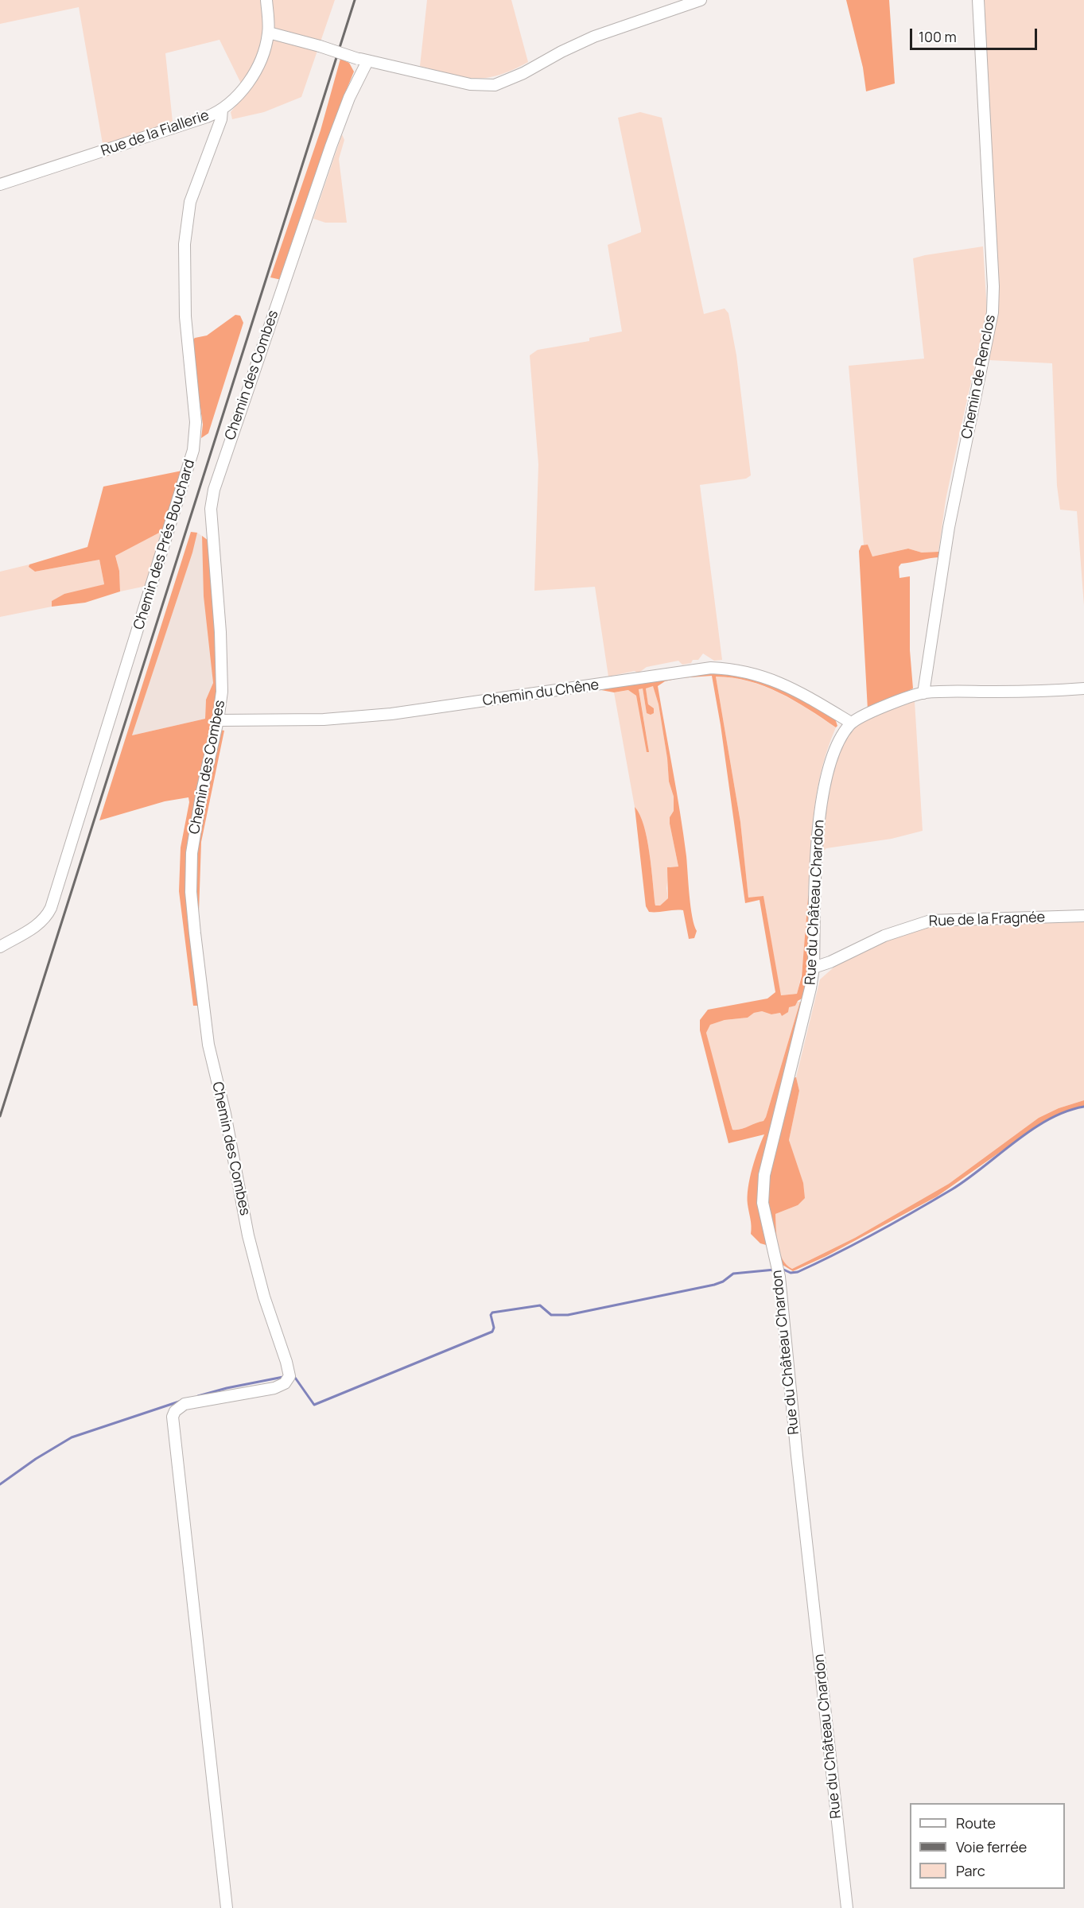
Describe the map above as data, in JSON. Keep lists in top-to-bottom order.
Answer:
{
  "streets": {
    "street": [
      "Rue de la Fiallerie",
      "Chemin des Combes",
      "Chemin de Renclos",
      "Chemin des Prés Bouchard",
      "Chemin du Chêne",
      "Rue du Château Chardon",
      "Rue de la Fragnée"
    ]
  },
  "crossings": [
    ["Rue de la Fiallerie", "Chemin des Prés Bouchard"],
    ["Chemin des Combes", "Chemin du Chêne"],
    ["Chemin du Chêne", "Rue du Château Chardon"],
    ["Rue du Château Chardon", "Rue de la Fragnée"]
  ],
  "legend": ["Route", "Voie ferrée", "Parc"],
  "scale_bar": "100 m"
}
